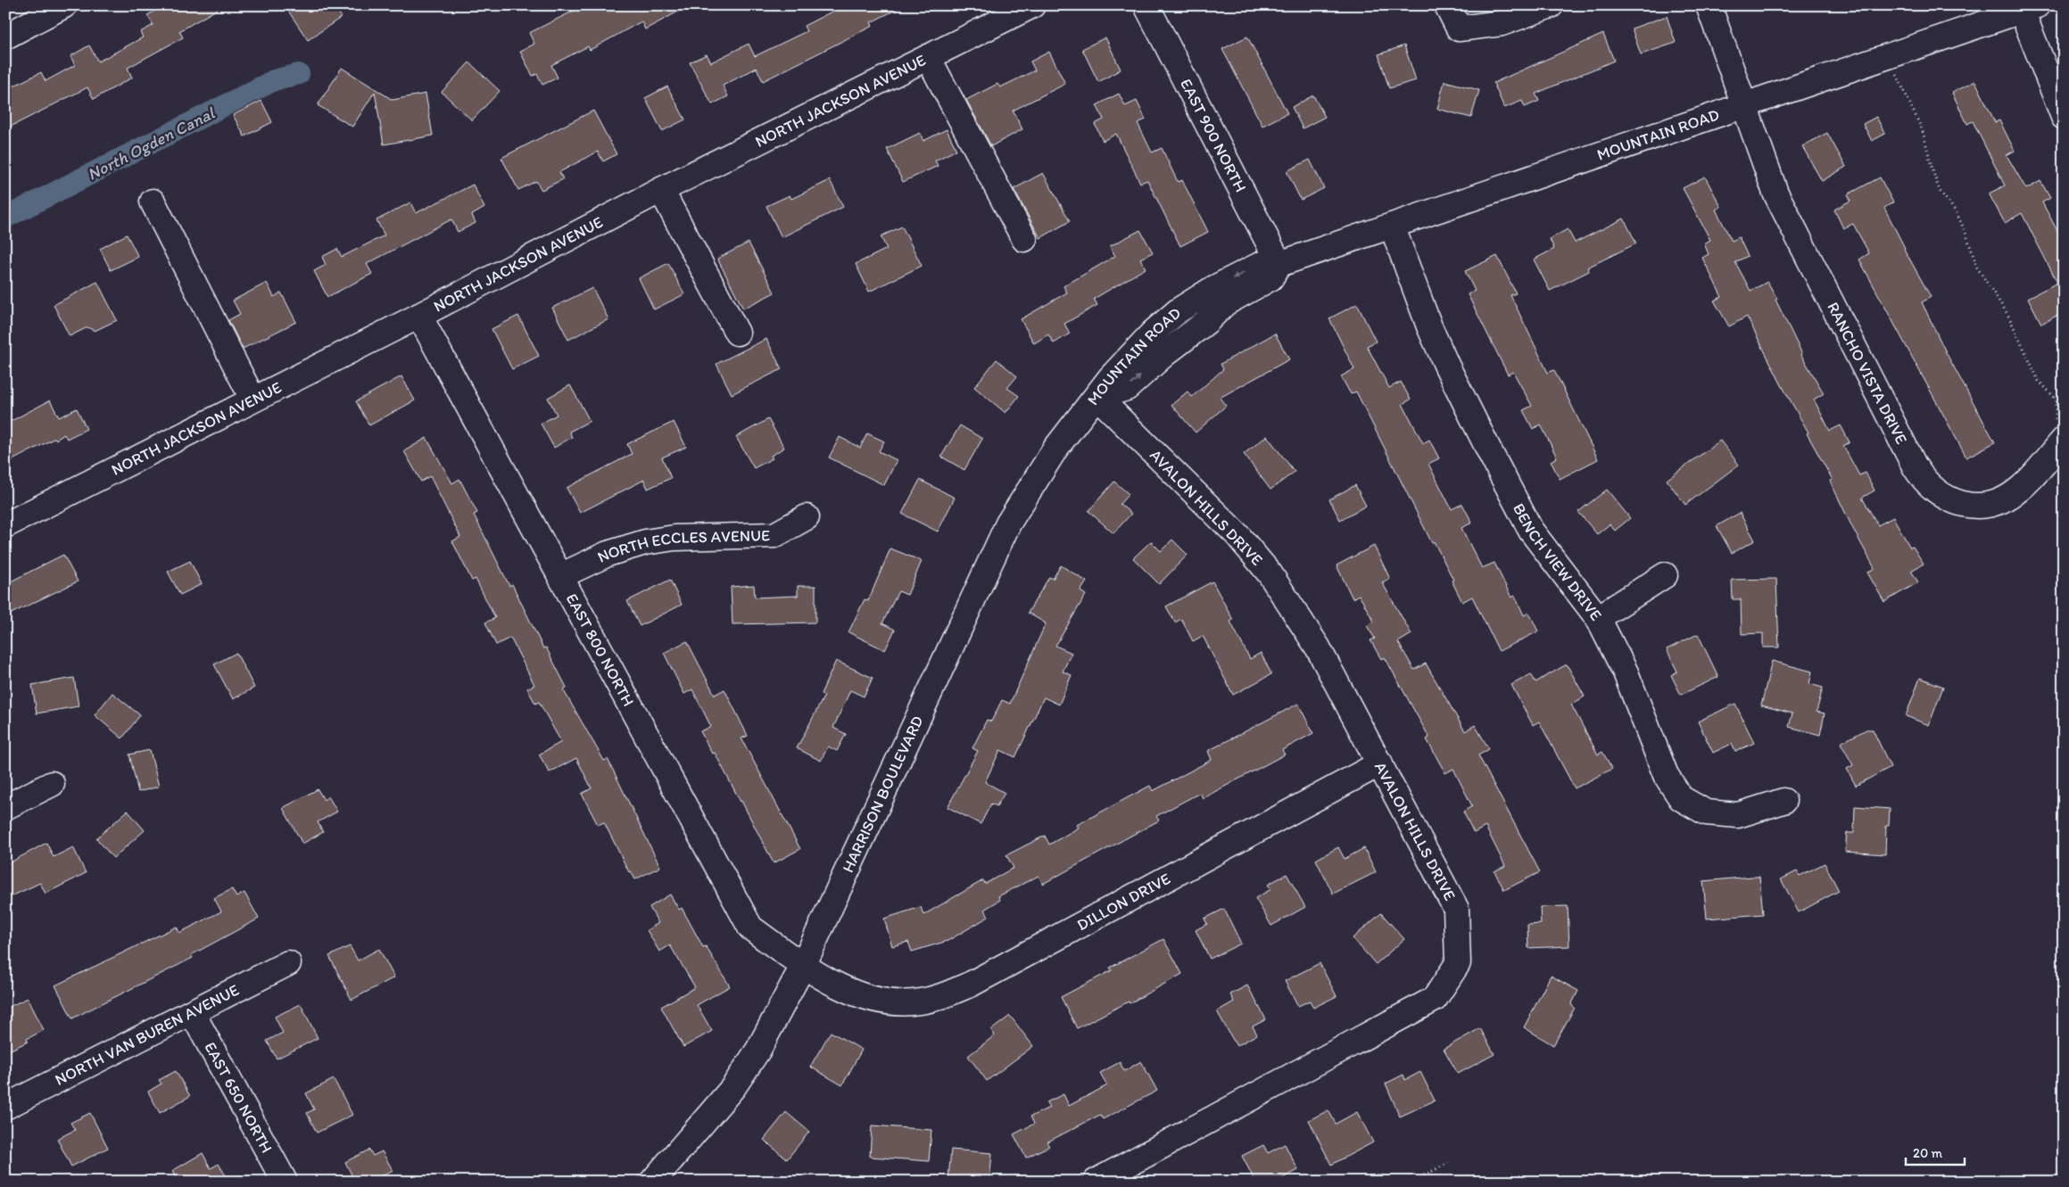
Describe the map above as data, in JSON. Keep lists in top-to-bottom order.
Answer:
{
  "streets": {
    "street": [
      "NORTH JACKSON AVENUE",
      "EAST 900 NORTH",
      "MOUNTAIN ROAD",
      "RANCHO VISTA DRIVE",
      "AVALON HILLS DRIVE",
      "NORTH ECCLES AVENUE",
      "BENCH VIEW DRIVE",
      "EAST 800 NORTH",
      "HARRISON BOULEVARD",
      "DILLON DRIVE",
      "NORTH VAN BUREN AVENUE",
      "EAST 650 NORTH"
    ]
  },
  "crossings": [
    ["NORTH JACKSON AVENUE", "EAST 800 NORTH"],
    ["EAST 900 NORTH", "MOUNTAIN ROAD"],
    ["MOUNTAIN ROAD", "RANCHO VISTA DRIVE"],
    ["MOUNTAIN ROAD", "AVALON HILLS DRIVE"],
    ["MOUNTAIN ROAD", "BENCH VIEW DRIVE"],
    ["MOUNTAIN ROAD", "HARRISON BOULEVARD"],
    ["AVALON HILLS DRIVE", "HARRISON BOULEVARD"],
    ["AVALON HILLS DRIVE", "DILLON DRIVE"],
    ["NORTH ECCLES AVENUE", "EAST 800 NORTH"],
    ["EAST 800 NORTH", "HARRISON BOULEVARD"],
    ["EAST 800 NORTH", "DILLON DRIVE"],
    ["NORTH VAN BUREN AVENUE", "EAST 650 NORTH"]
  ],
  "water": ["North Ogden Canal"],
  "scale_bar": "20 m"
}
